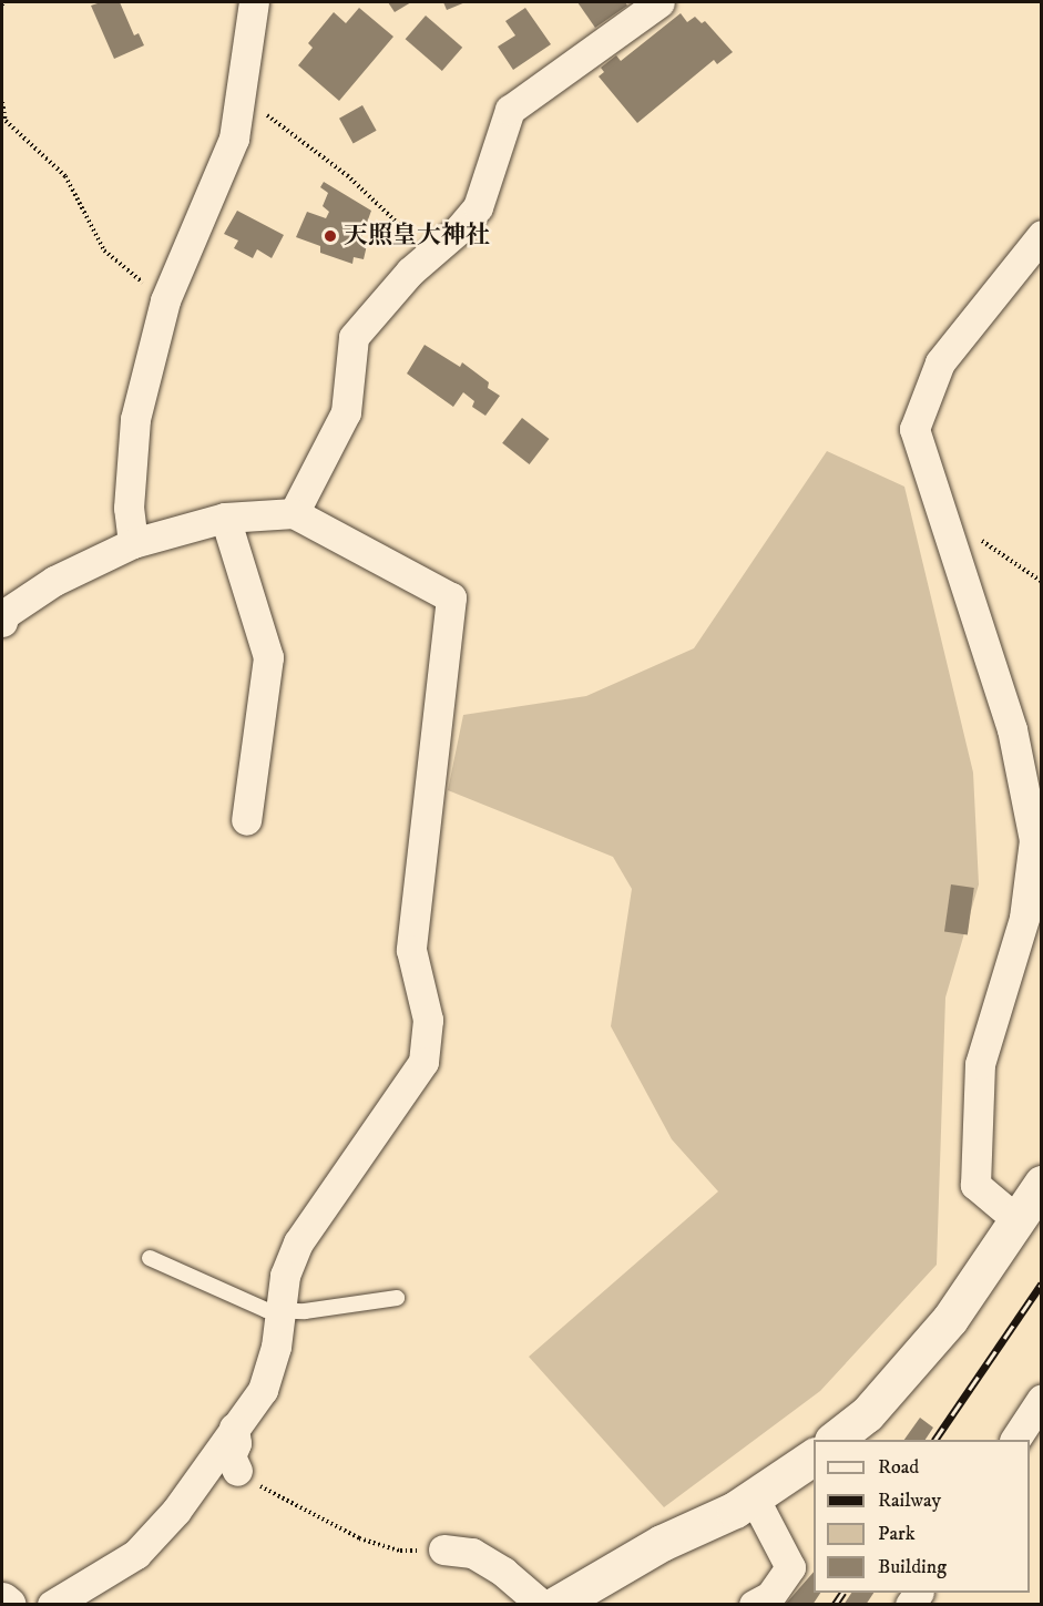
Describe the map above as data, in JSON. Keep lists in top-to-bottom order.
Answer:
{
  "places": ["天照皇大神社"],
  "legend": [
    "Road",
    "Railway",
    "Park",
    "Building"
  ]
}
